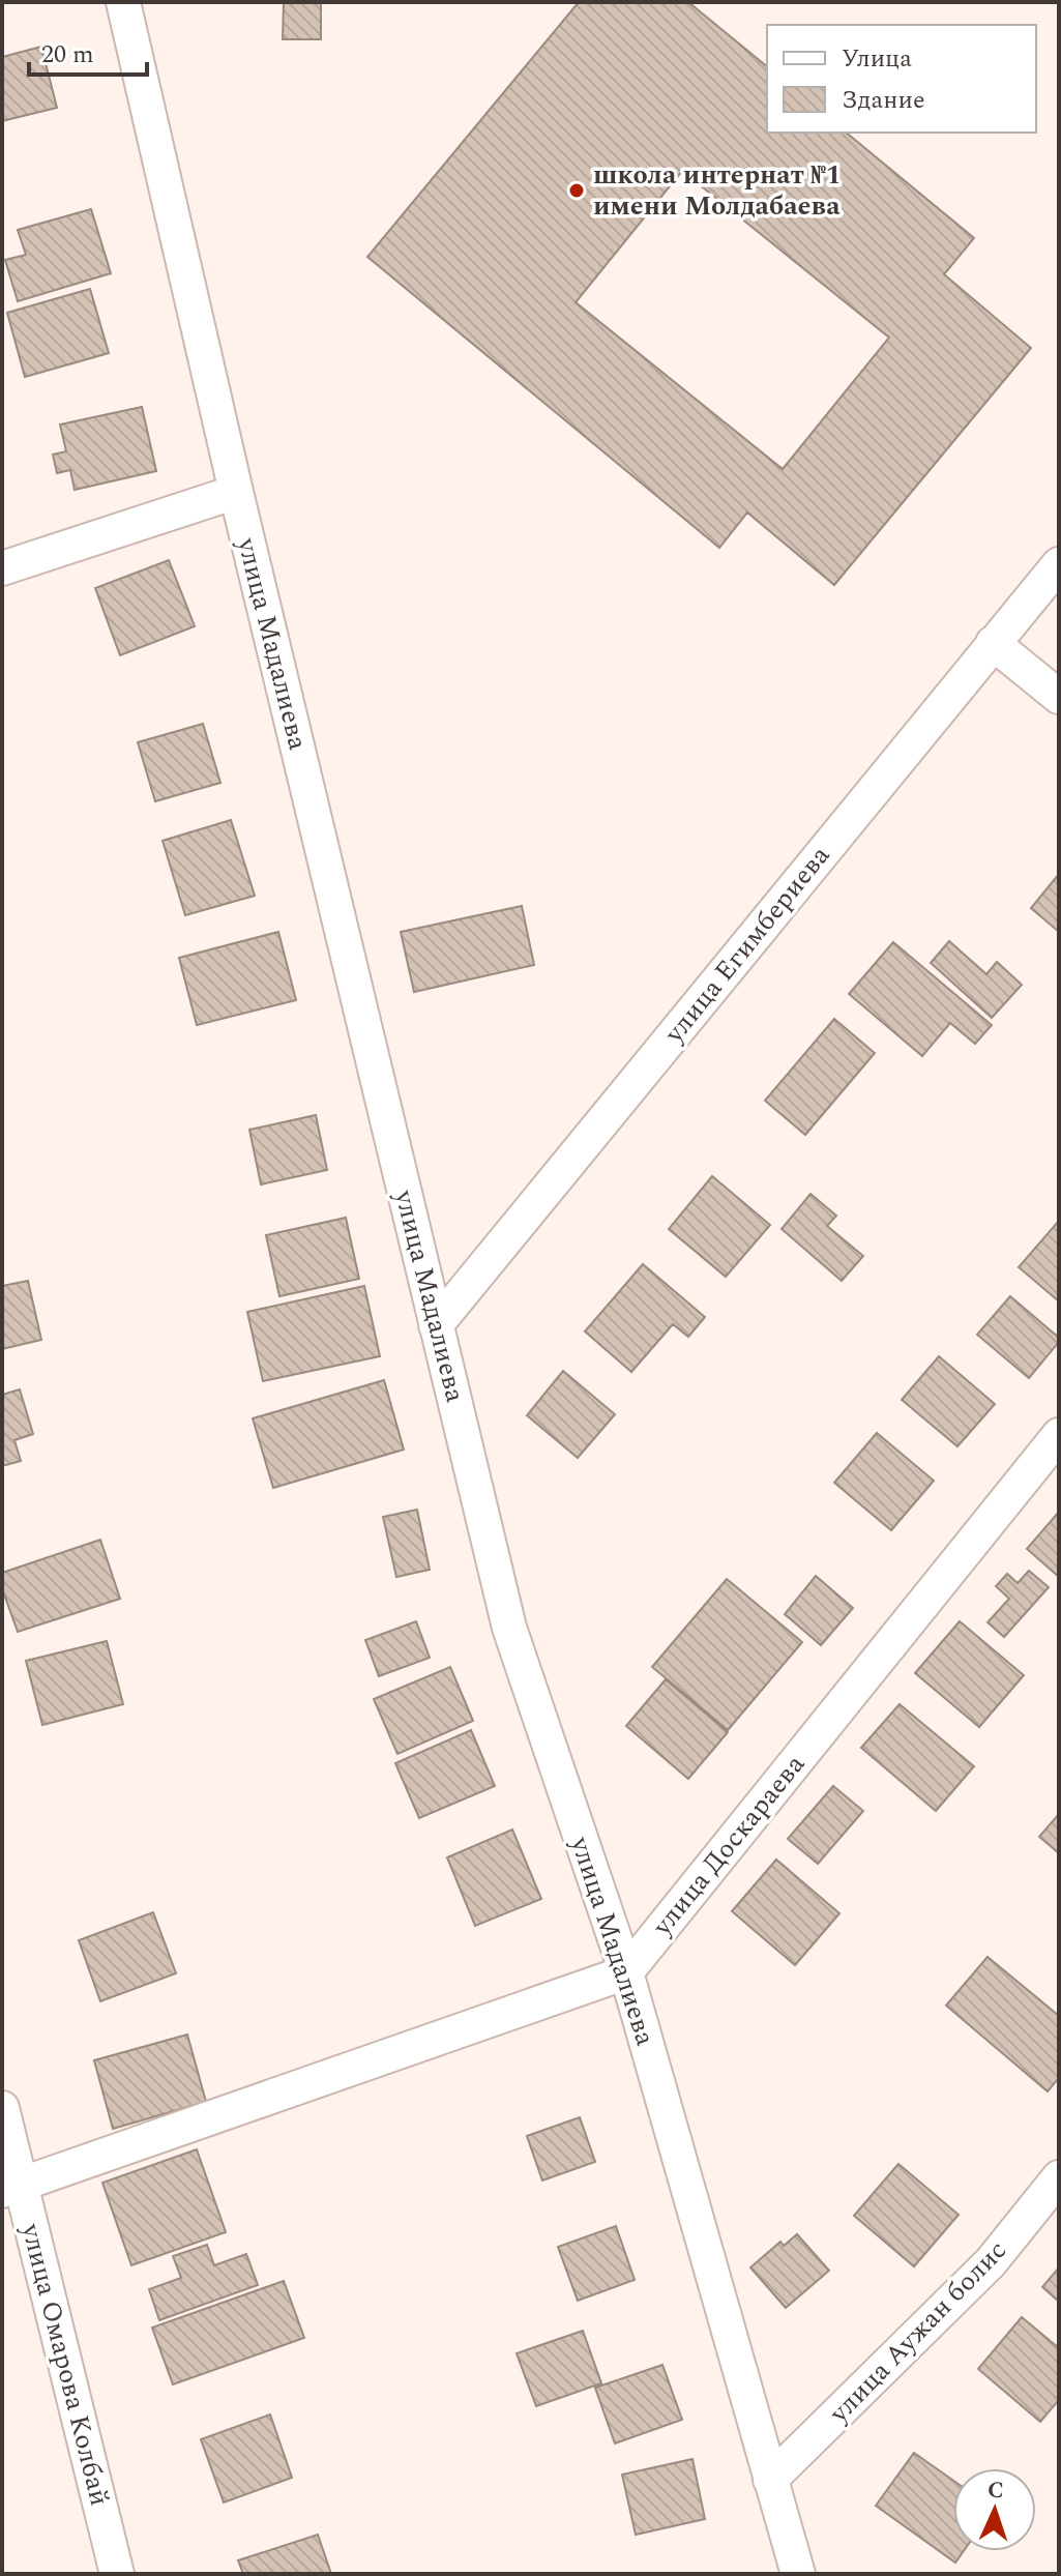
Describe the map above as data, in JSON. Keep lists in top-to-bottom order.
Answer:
{
  "streets": {
    "street": [
      "улица Мадалиева",
      "улица Егимбериева",
      "улица Доскараева",
      "улица Аужан болис",
      "улица Омарова Колбай"
    ]
  },
  "crossings": [
    ["улица Мадалиева", "улица Егимбериева"],
    ["улица Мадалиева", "улица Доскараева"],
    ["улица Мадалиева", "улица Аужан болис"]
  ],
  "places": ["школа интернат №1 имени Молдабаева"],
  "legend": ["Улица", "Здание"],
  "scale_bar": "20 m",
  "north": "top"
}
